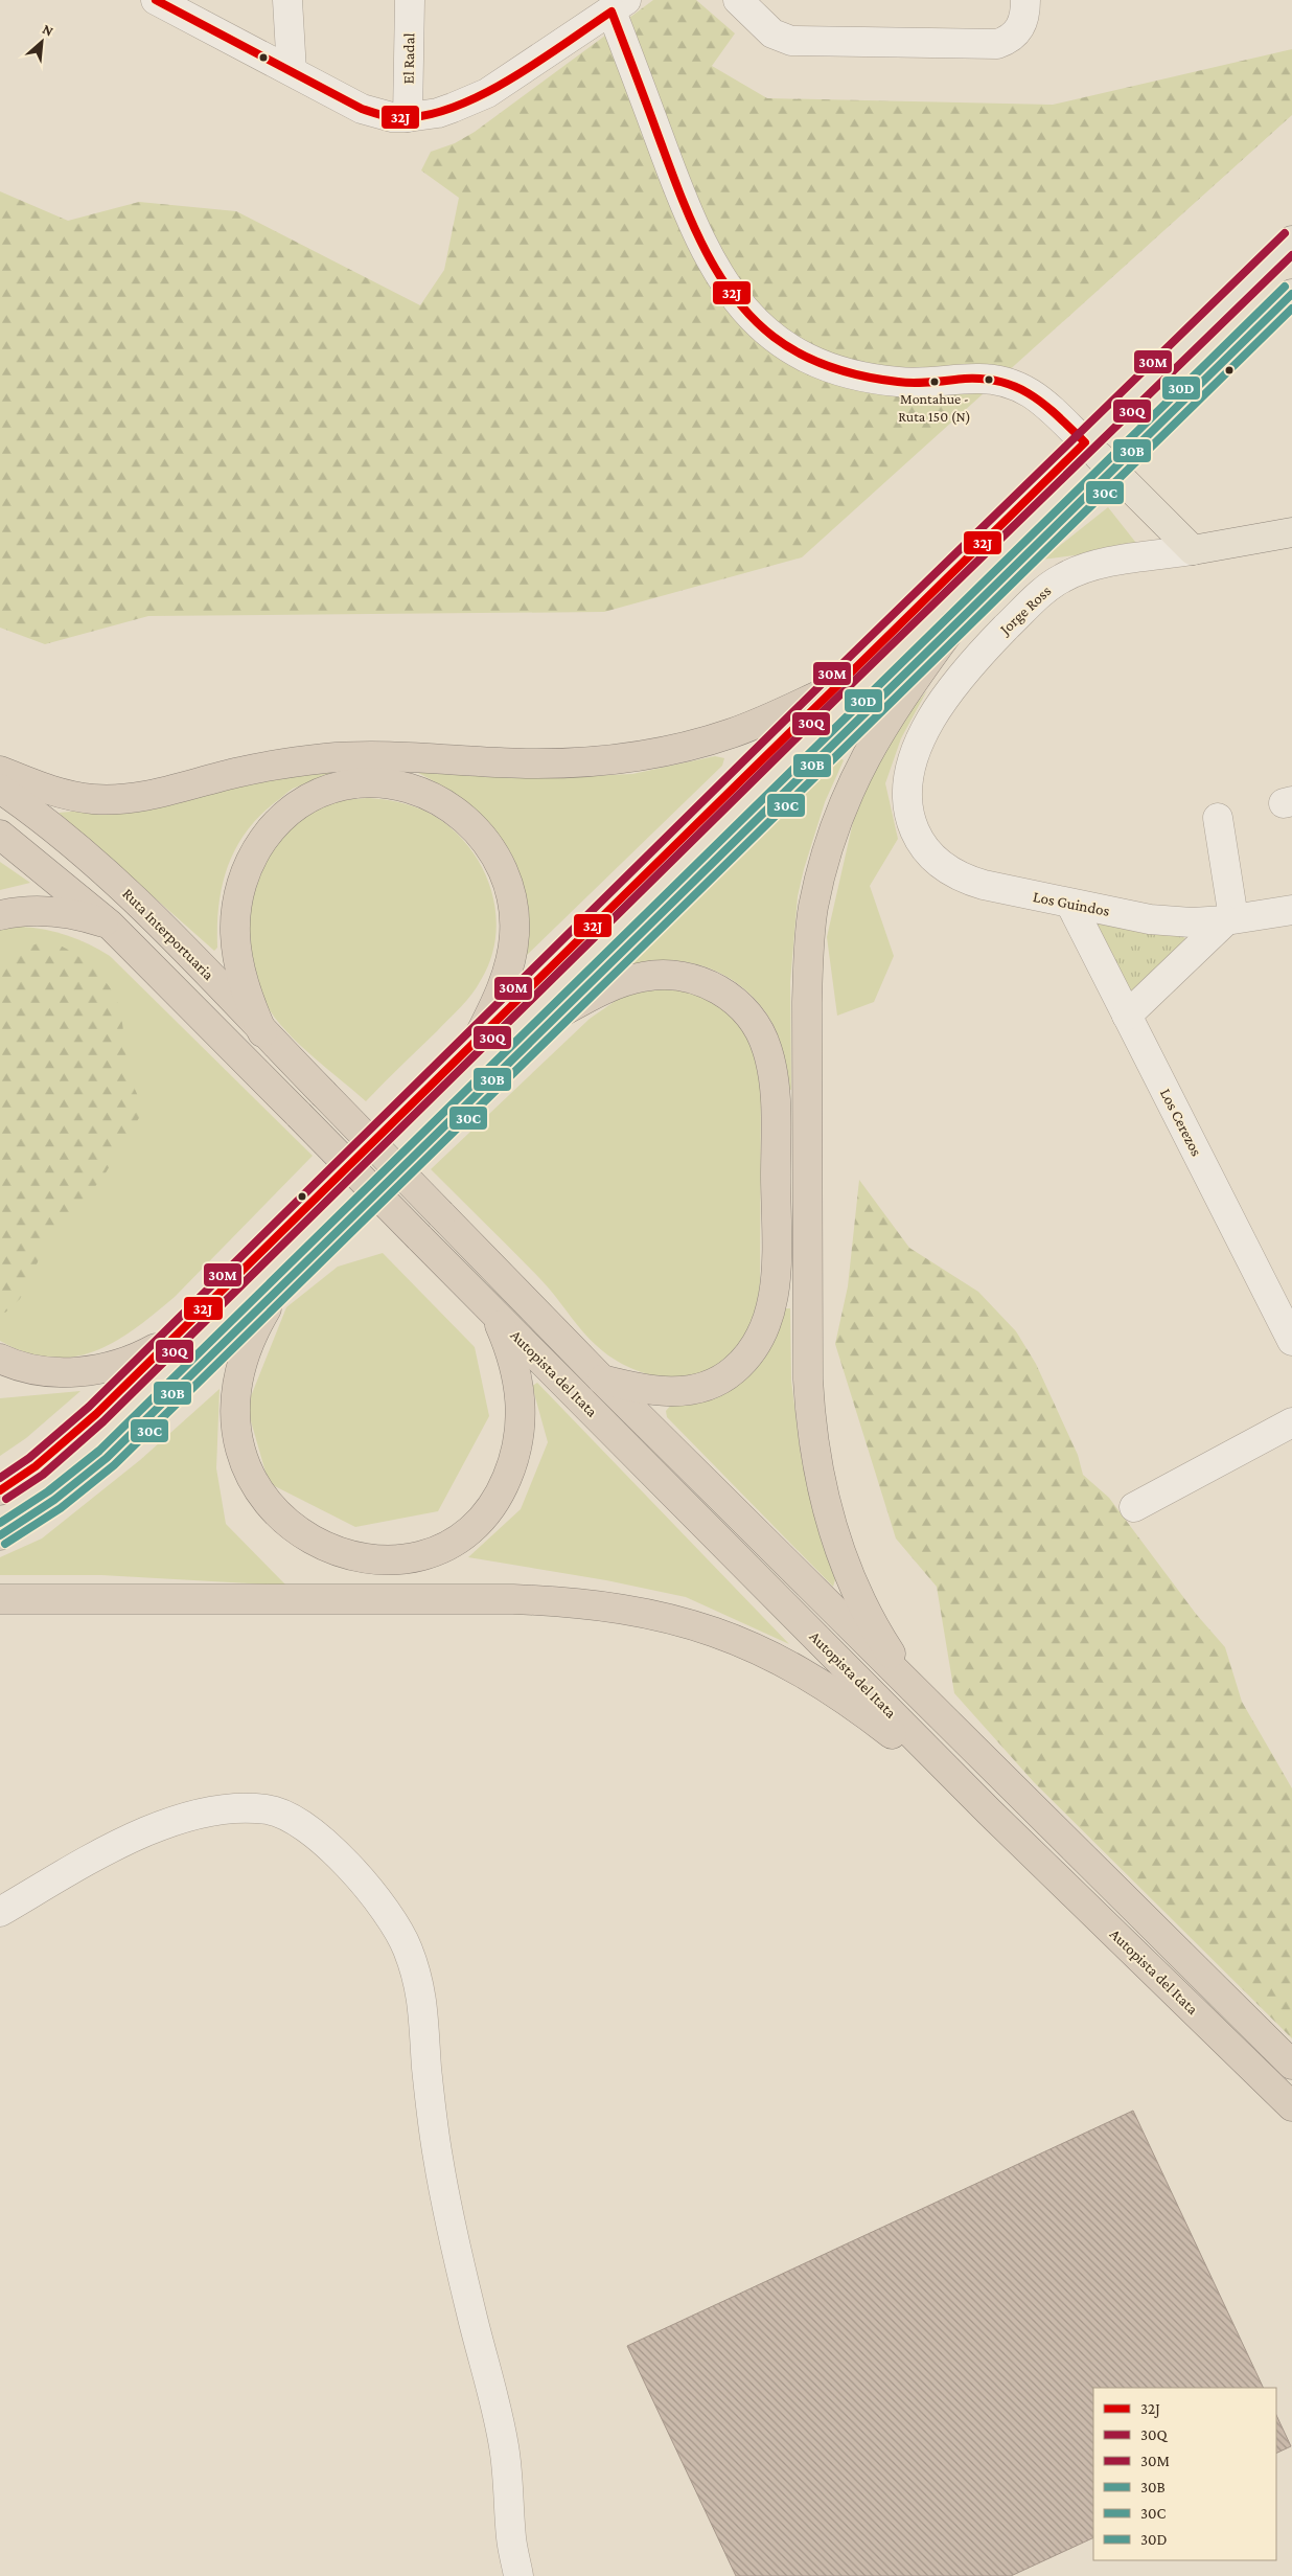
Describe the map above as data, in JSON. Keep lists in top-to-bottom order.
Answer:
{
  "streets": {
    "highway": ["Ruta Interportuaria", "Autopista del Itata"],
    "main road": ["Jorge Ross"],
    "street": ["El Radal", "Los Guindos", "Los Cerezos"]
  },
  "crossings": [
    ["Jorge Ross", "Los Guindos"],
    ["Los Guindos", "Los Cerezos"],
    ["Ruta Interportuaria", "Autopista del Itata"]
  ],
  "places": ["Montahue - Ruta 150 (N)"],
  "lines": [
    "transit line 32J",
    "transit line 30M",
    "transit line 30Q",
    "transit line 30D",
    "transit line 30B",
    "transit line 30C"
  ],
  "legend": [
    "32J",
    "30Q",
    "30M",
    "30B",
    "30C",
    "30D"
  ],
  "north": "top right"
}
